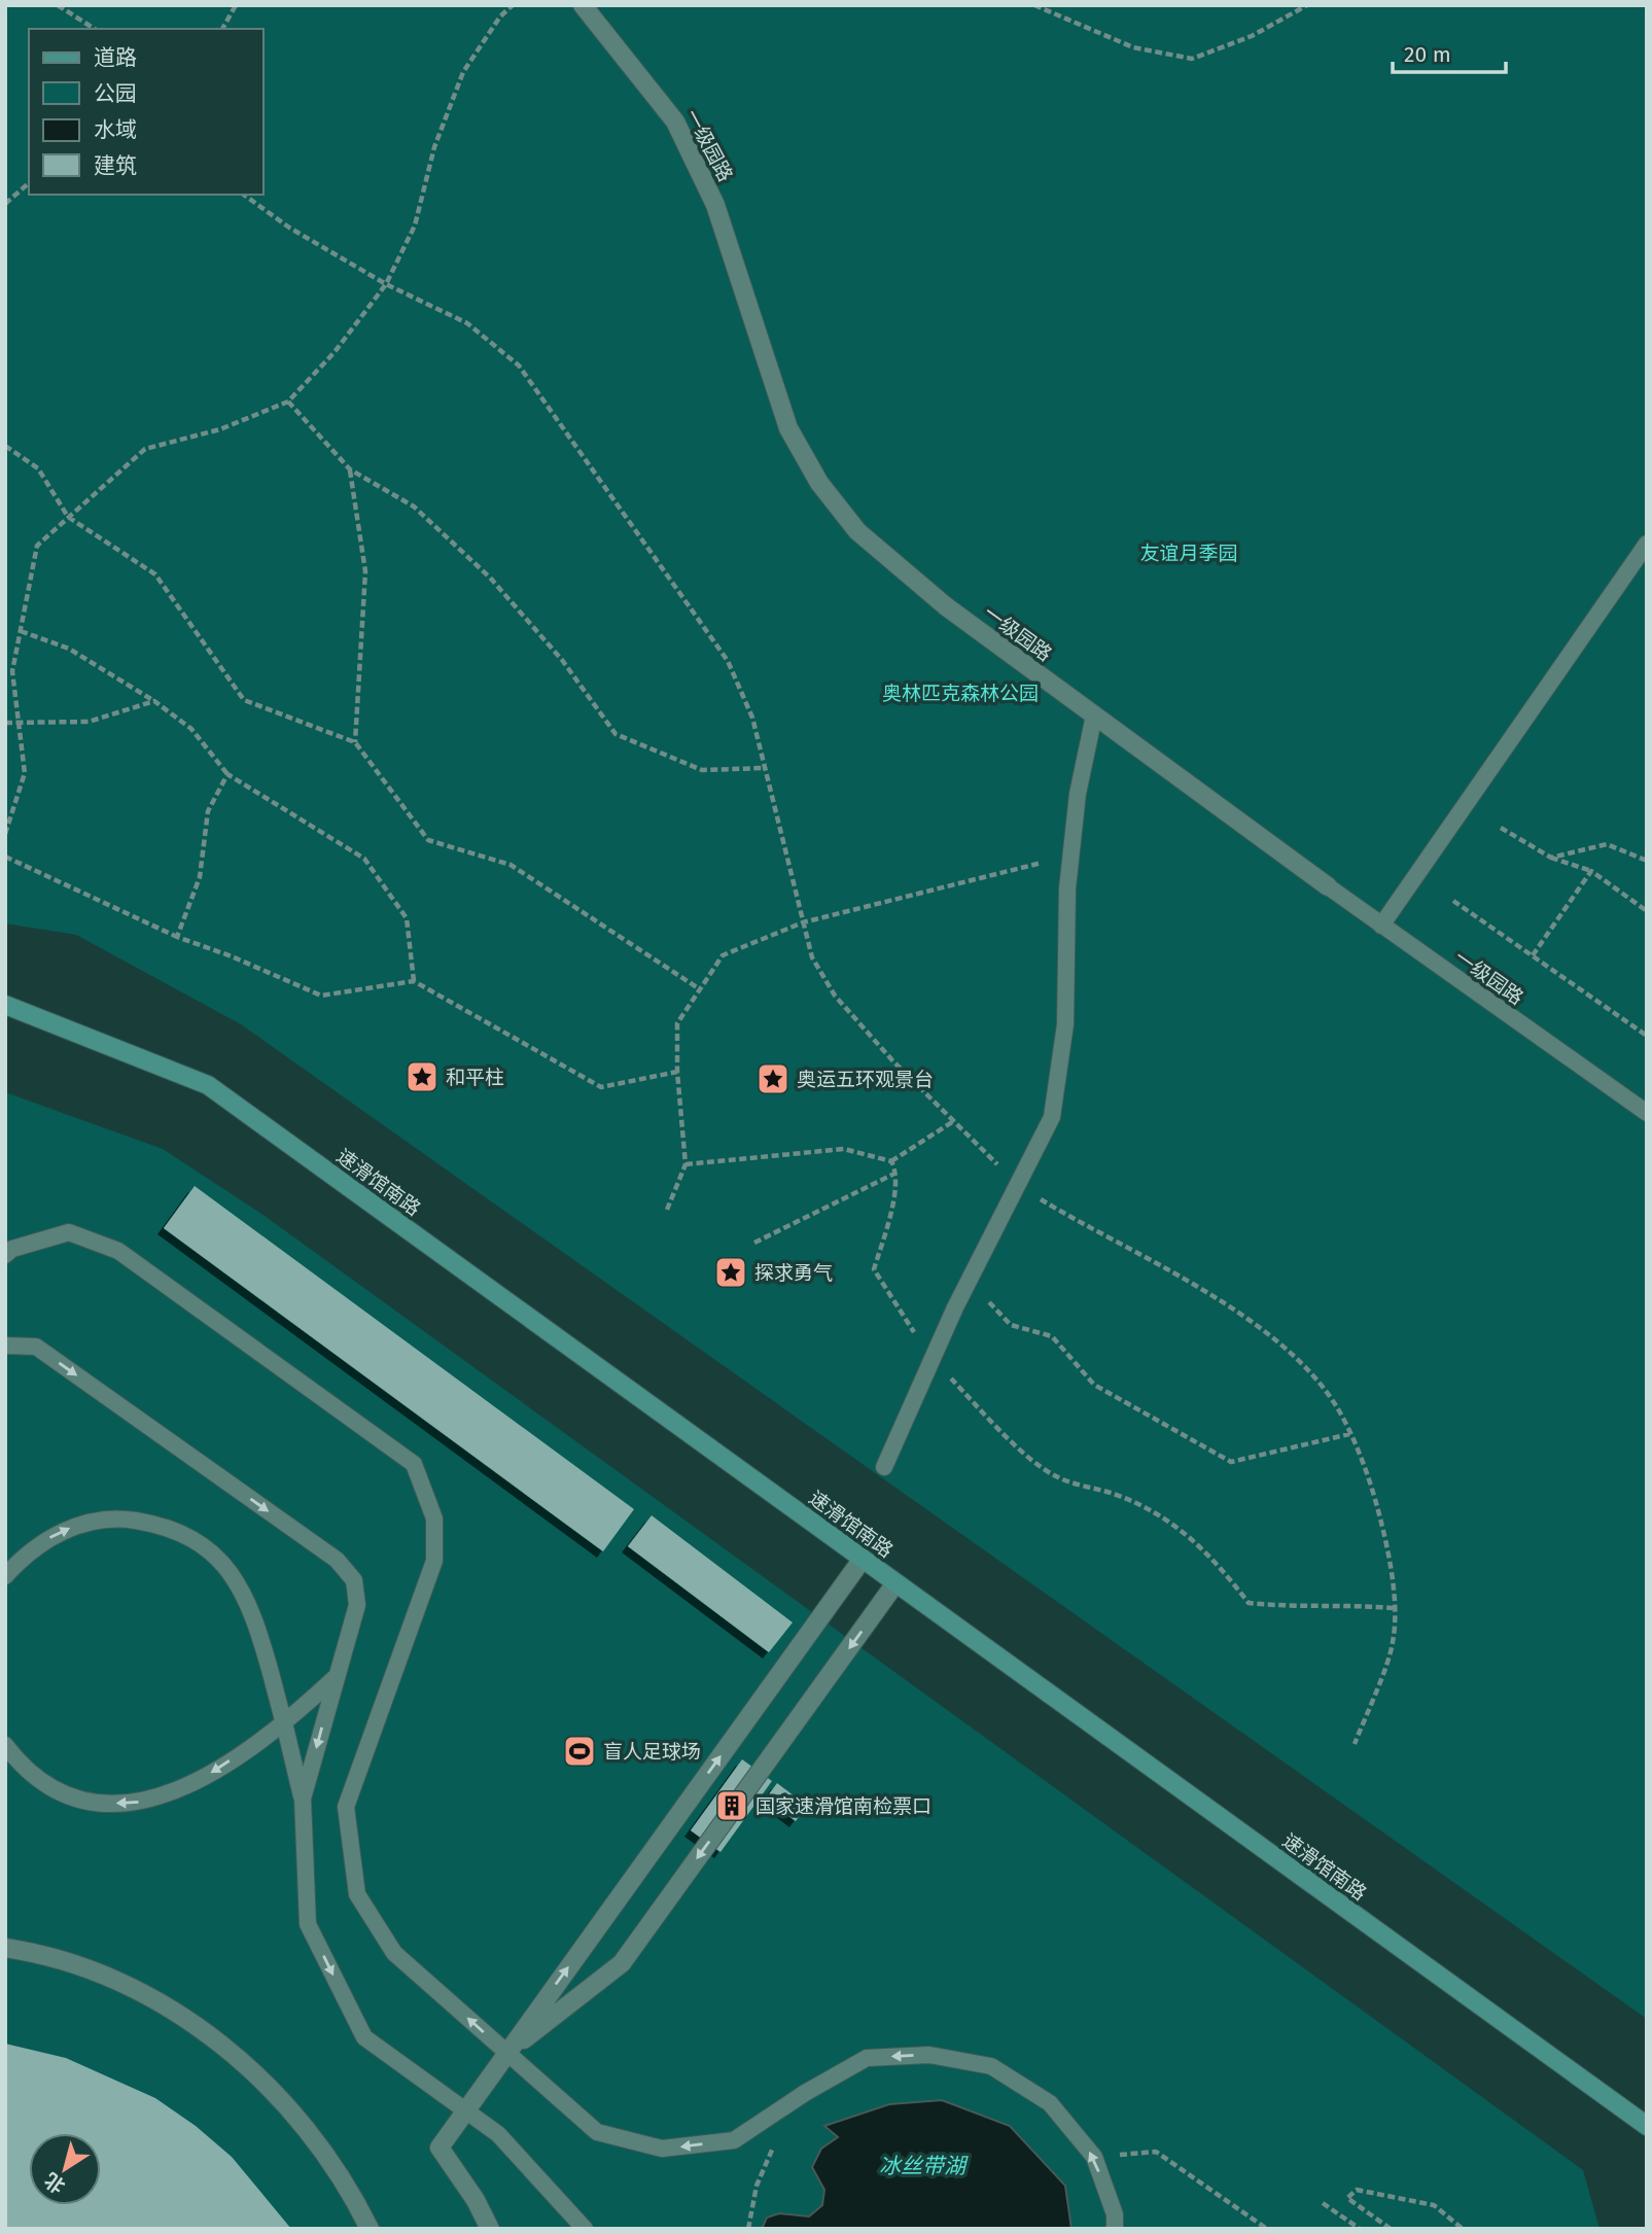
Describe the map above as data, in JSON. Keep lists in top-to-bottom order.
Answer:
{
  "streets": {
    "street": ["一级园路", "速滑馆南路"]
  },
  "water": ["冰丝带湖"],
  "parks": ["友谊月季园", "奥林匹克森林公园"],
  "places": {
    "place": ["和平柱", "奥运五环观景台", "探求勇气"],
    "sports": ["盲人足球场"],
    "building": ["国家速滑馆南检票口"]
  },
  "legend": [
    "道路",
    "公园",
    "水域",
    "建筑"
  ],
  "scale_bar": "20 m",
  "north": "bottom left"
}
